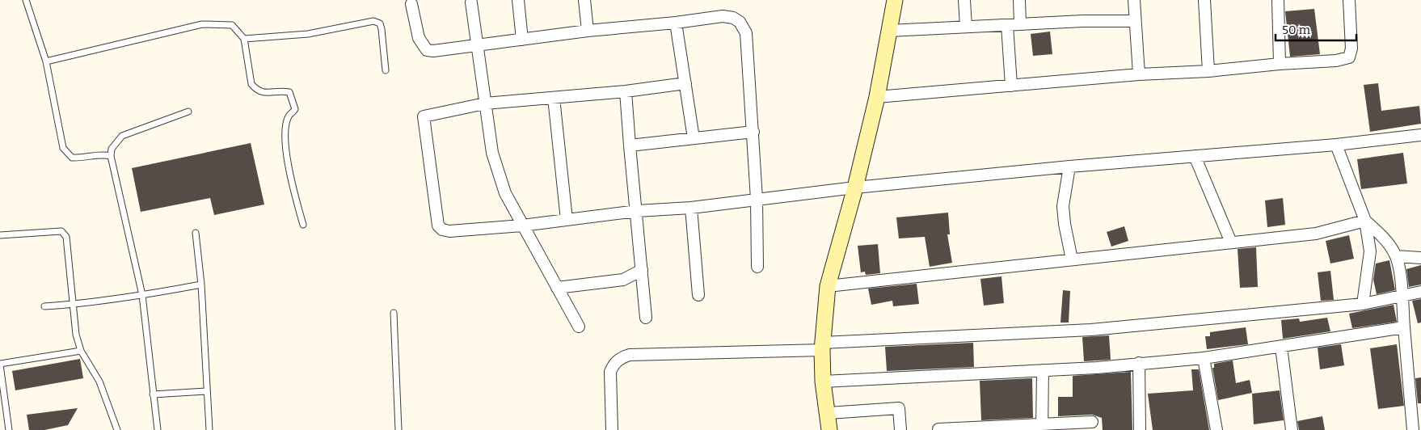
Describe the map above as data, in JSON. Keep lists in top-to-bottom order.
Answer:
{
  "scale_bar": "50 m"
}
